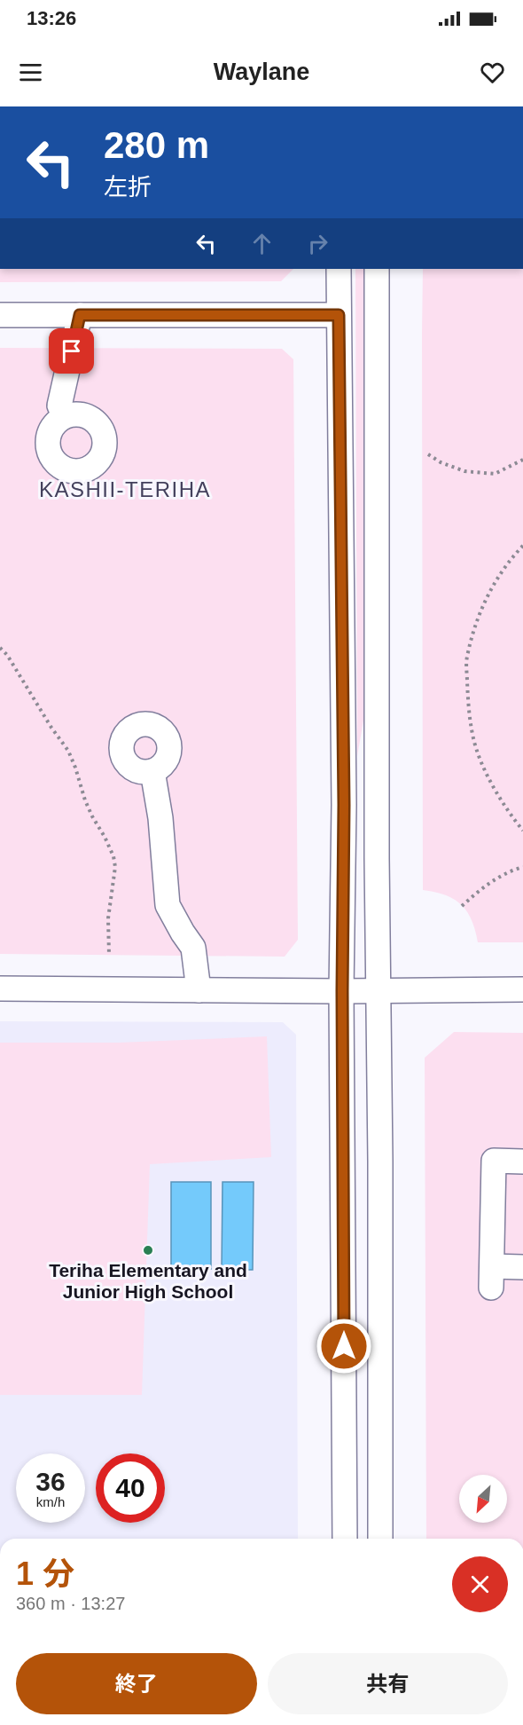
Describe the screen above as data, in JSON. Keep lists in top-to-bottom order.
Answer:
{
  "districts": ["KASHII-TERIHA"],
  "places": ["Teriha Elementary and Junior High School"],
  "north": "bottom left",
  "page": {
    "status": "13:26",
    "header": "Waylane",
    "turn": ["280 m", "左折"],
    "speed": "36 km/h",
    "limit": "40",
    "heading": ["1 分", "360 m · 13:27"],
    "buttons": ["終了", "共有"]
  }
}
